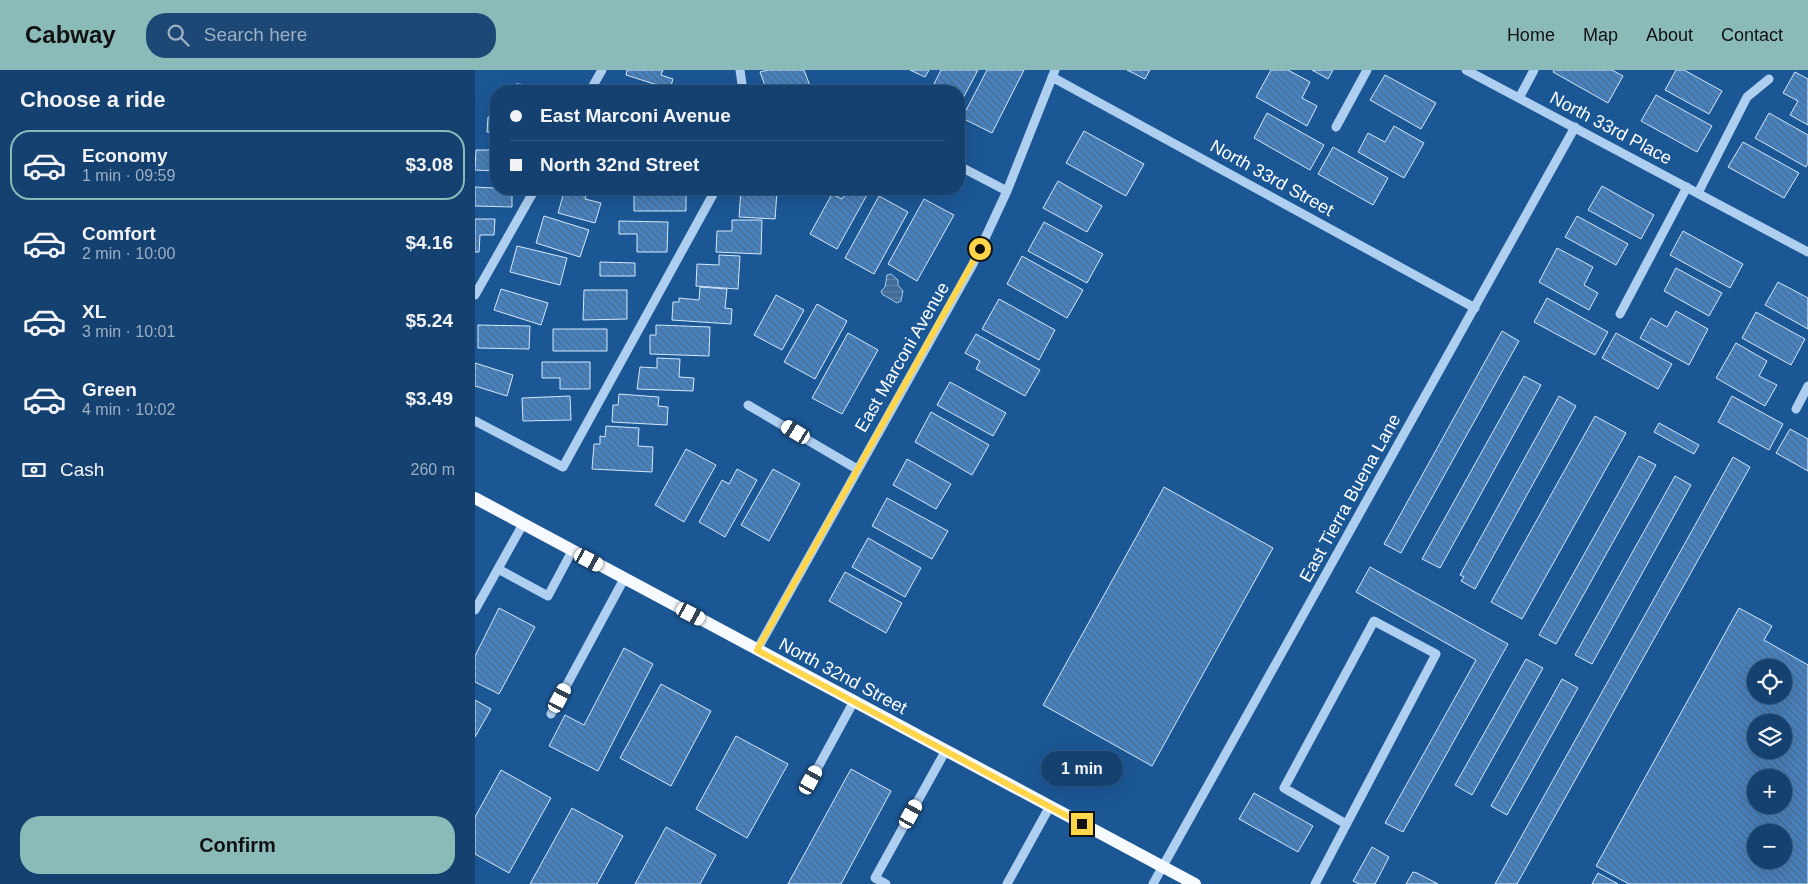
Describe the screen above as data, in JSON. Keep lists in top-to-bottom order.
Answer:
{
  "streets": {
    "main road": ["North 32nd Street"],
    "street": [
      "North 33rd Place",
      "North 33rd Street",
      "East Marconi Avenue",
      "East Tierra Buena Lane"
    ]
  },
  "crossings": [
    ["North 33rd Place", "East Tierra Buena Lane"],
    ["North 33rd Street", "East Marconi Avenue"],
    ["North 33rd Street", "East Tierra Buena Lane"],
    ["East Marconi Avenue", "North 32nd Street"],
    ["East Tierra Buena Lane", "North 32nd Street"]
  ],
  "page": {
    "header": "Cabway",
    "search": "Search here",
    "nav": [
      "Home",
      "Map",
      "About",
      "Contact"
    ],
    "heading": "Choose a ride",
    "banner": ["East Marconi Avenue", "North 32nd Street"],
    "list": [
      {
        "name": "Economy",
        "note": "1 min · 09:59",
        "value": "$3.08"
      },
      {
        "name": "Comfort",
        "note": "2 min · 10:00",
        "value": "$4.16"
      },
      {
        "name": "XL",
        "note": "3 min · 10:01",
        "value": "$5.24"
      },
      {
        "name": "Green",
        "note": "4 min · 10:02",
        "value": "$3.49"
      }
    ],
    "pay": ["Cash", "260 m"],
    "map_buttons": ["+", "−"],
    "bubble": "1 min",
    "buttons": "Confirm"
  }
}
